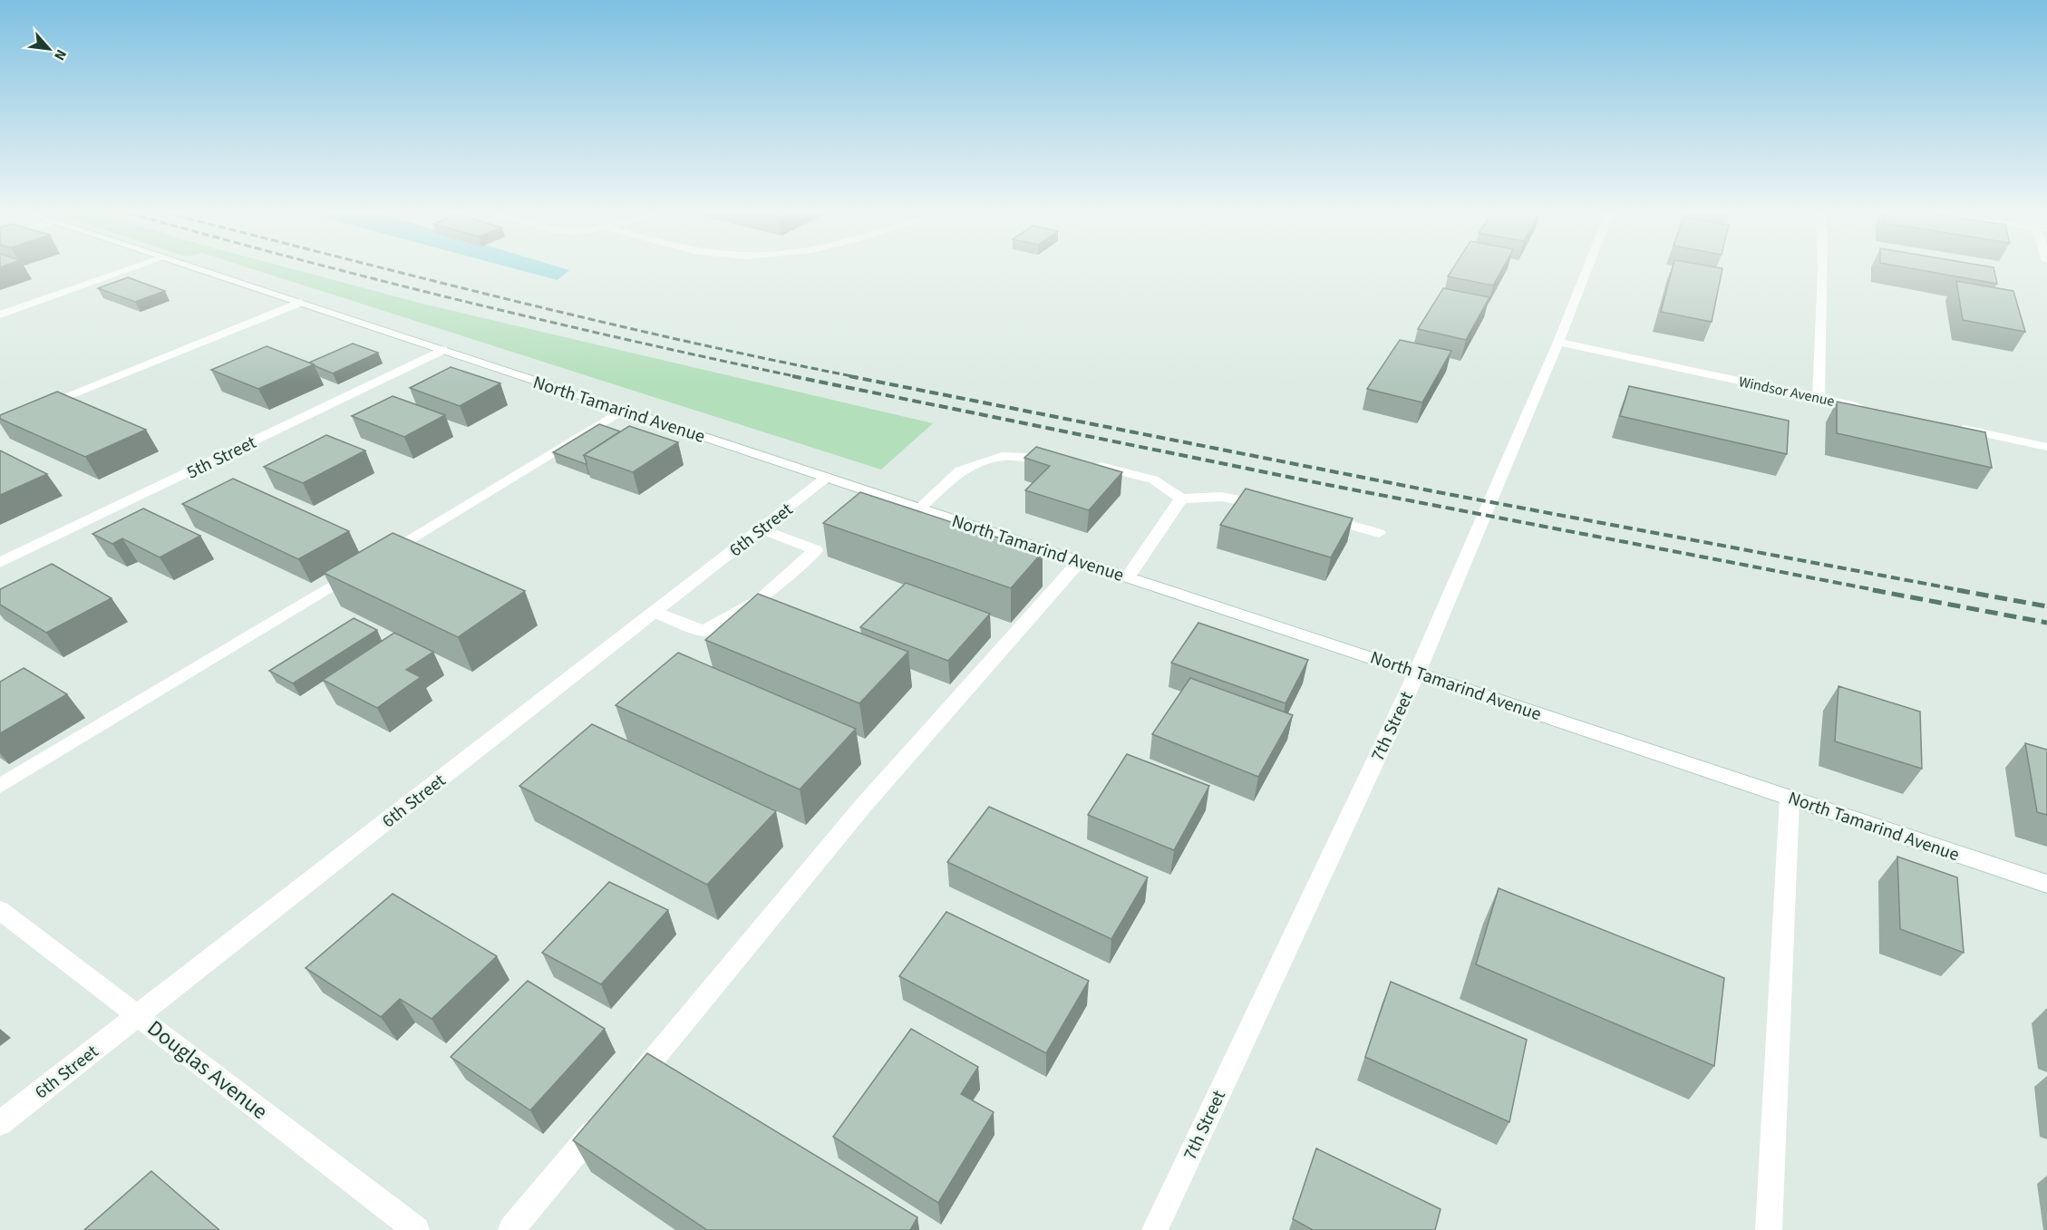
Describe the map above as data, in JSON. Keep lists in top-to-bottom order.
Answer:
{
  "streets": {
    "street": [
      "Windsor Avenue",
      "North Tamarind Avenue",
      "5th Street",
      "6th Street",
      "7th Street",
      "Douglas Avenue"
    ]
  },
  "crossings": [
    ["Windsor Avenue", "7th Street"],
    ["North Tamarind Avenue", "5th Street"],
    ["North Tamarind Avenue", "6th Street"],
    ["North Tamarind Avenue", "7th Street"],
    ["6th Street", "Douglas Avenue"]
  ],
  "north": "bottom right"
}
